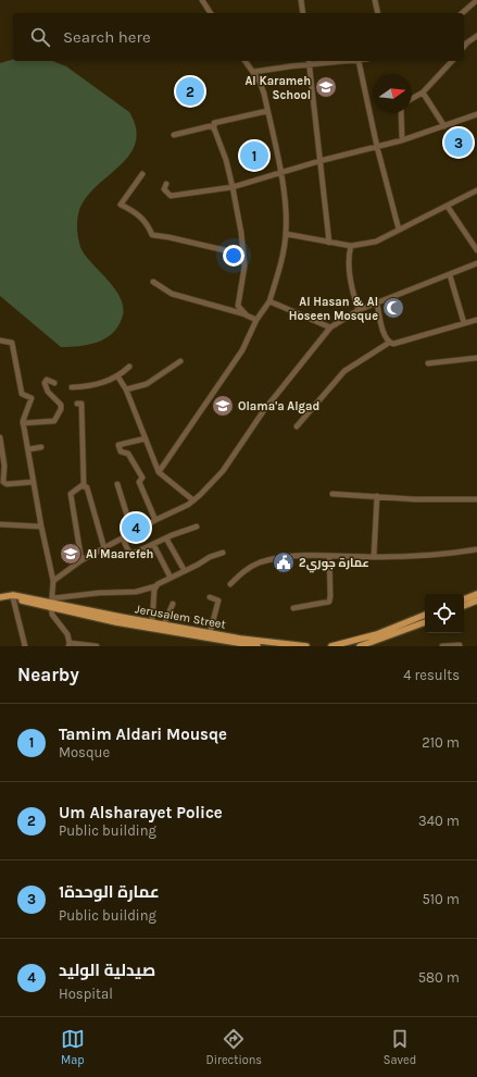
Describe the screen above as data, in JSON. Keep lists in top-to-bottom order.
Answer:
{
  "streets": {
    "main road": ["Jerusalem Street"]
  },
  "places": {
    "school or university": ["Al Karameh School", "Olama'a Algad", "Al Maarefeh"],
    "mosque": ["Al Hasan & Al Hoseen Mosque"],
    "public building": ["عمارة جوري2"]
  },
  "north": "right",
  "page": {
    "search": "Search here",
    "pins": [
      "2",
      "3",
      "1",
      "4"
    ],
    "heading": ["Nearby", "4 results"],
    "list": [
      {
        "mark": "1",
        "name": "Tamim Aldari Mousqe",
        "note": "Mosque",
        "value": "210 m"
      },
      {
        "mark": "2",
        "name": "Um Alsharayet Police",
        "note": "Public building",
        "value": "340 m"
      },
      {
        "mark": "3",
        "name": "عمارة الوحدة1",
        "note": "Public building",
        "value": "510 m"
      },
      {
        "mark": "4",
        "name": "صيدلية الوليد",
        "note": "Hospital",
        "value": "580 m"
      }
    ],
    "nav": ["Map", "Directions", "Saved"]
  }
}
